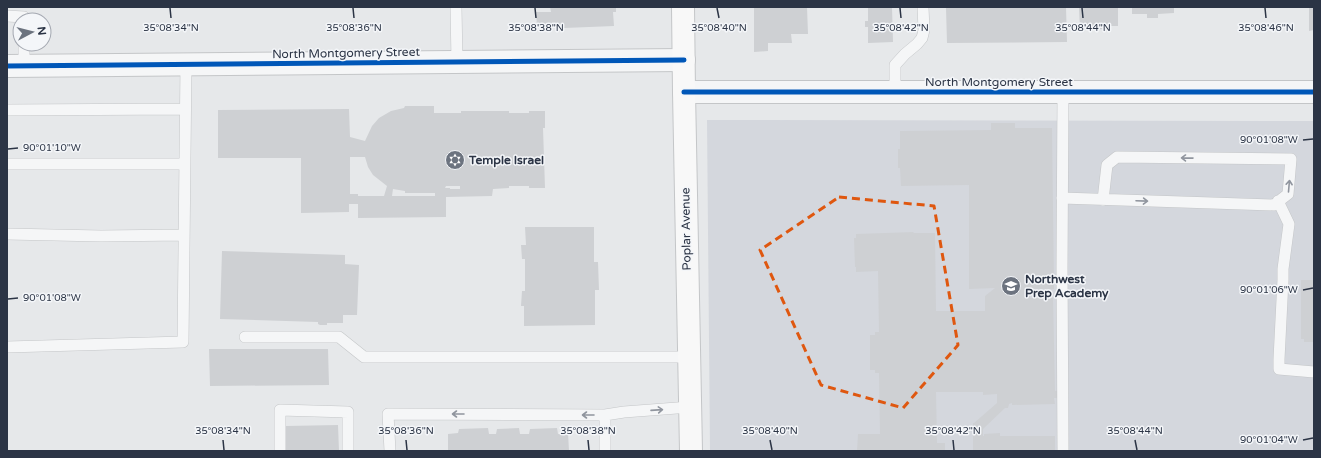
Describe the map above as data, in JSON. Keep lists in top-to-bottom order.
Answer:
{
  "streets": {
    "main road": ["Poplar Avenue"],
    "street": ["North Montgomery Street"]
  },
  "crossings": [
    ["North Montgomery Street", "Poplar Avenue"]
  ],
  "places": {
    "synagogue": ["Temple Israel"],
    "school or university": ["Northwest Prep Academy"]
  },
  "north": "right",
  "coordinates": [
    "35°08'34\"N",
    "35°08'36\"N",
    "35°08'38\"N",
    "35°08'40\"N",
    "35°08'42\"N",
    "35°08'44\"N",
    "35°08'46\"N",
    "90°01'08\"W",
    "90°01'10\"W",
    "90°01'06\"W",
    "90°01'04\"W"
  ]
}
